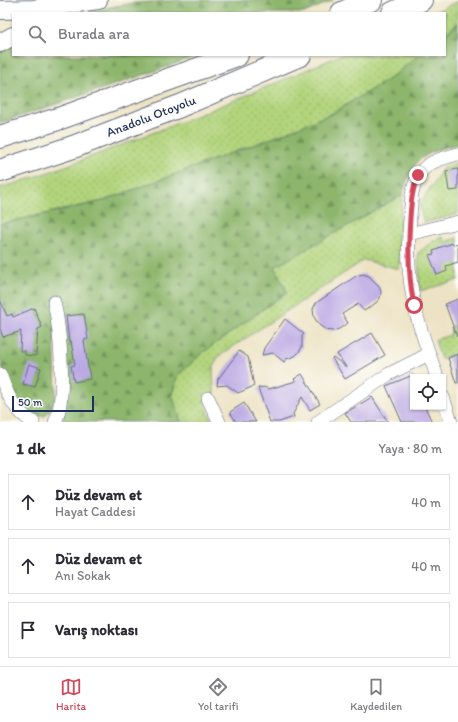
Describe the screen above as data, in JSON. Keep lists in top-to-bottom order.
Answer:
{
  "streets": {
    "highway": ["Anadolu Otoyolu"]
  },
  "scale_bar": "50 m",
  "page": {
    "search": "Burada ara",
    "scale": "50 m",
    "heading": ["1 dk", "Yaya · 80 m"],
    "list": [
      ["Düz devam et", "Hayat Caddesi", "40 m"],
      ["Düz devam et", "Anı Sokak", "40 m"],
      "Varış noktası"
    ],
    "nav": ["Harita", "Yol tarifi", "Kaydedilen"]
  }
}
